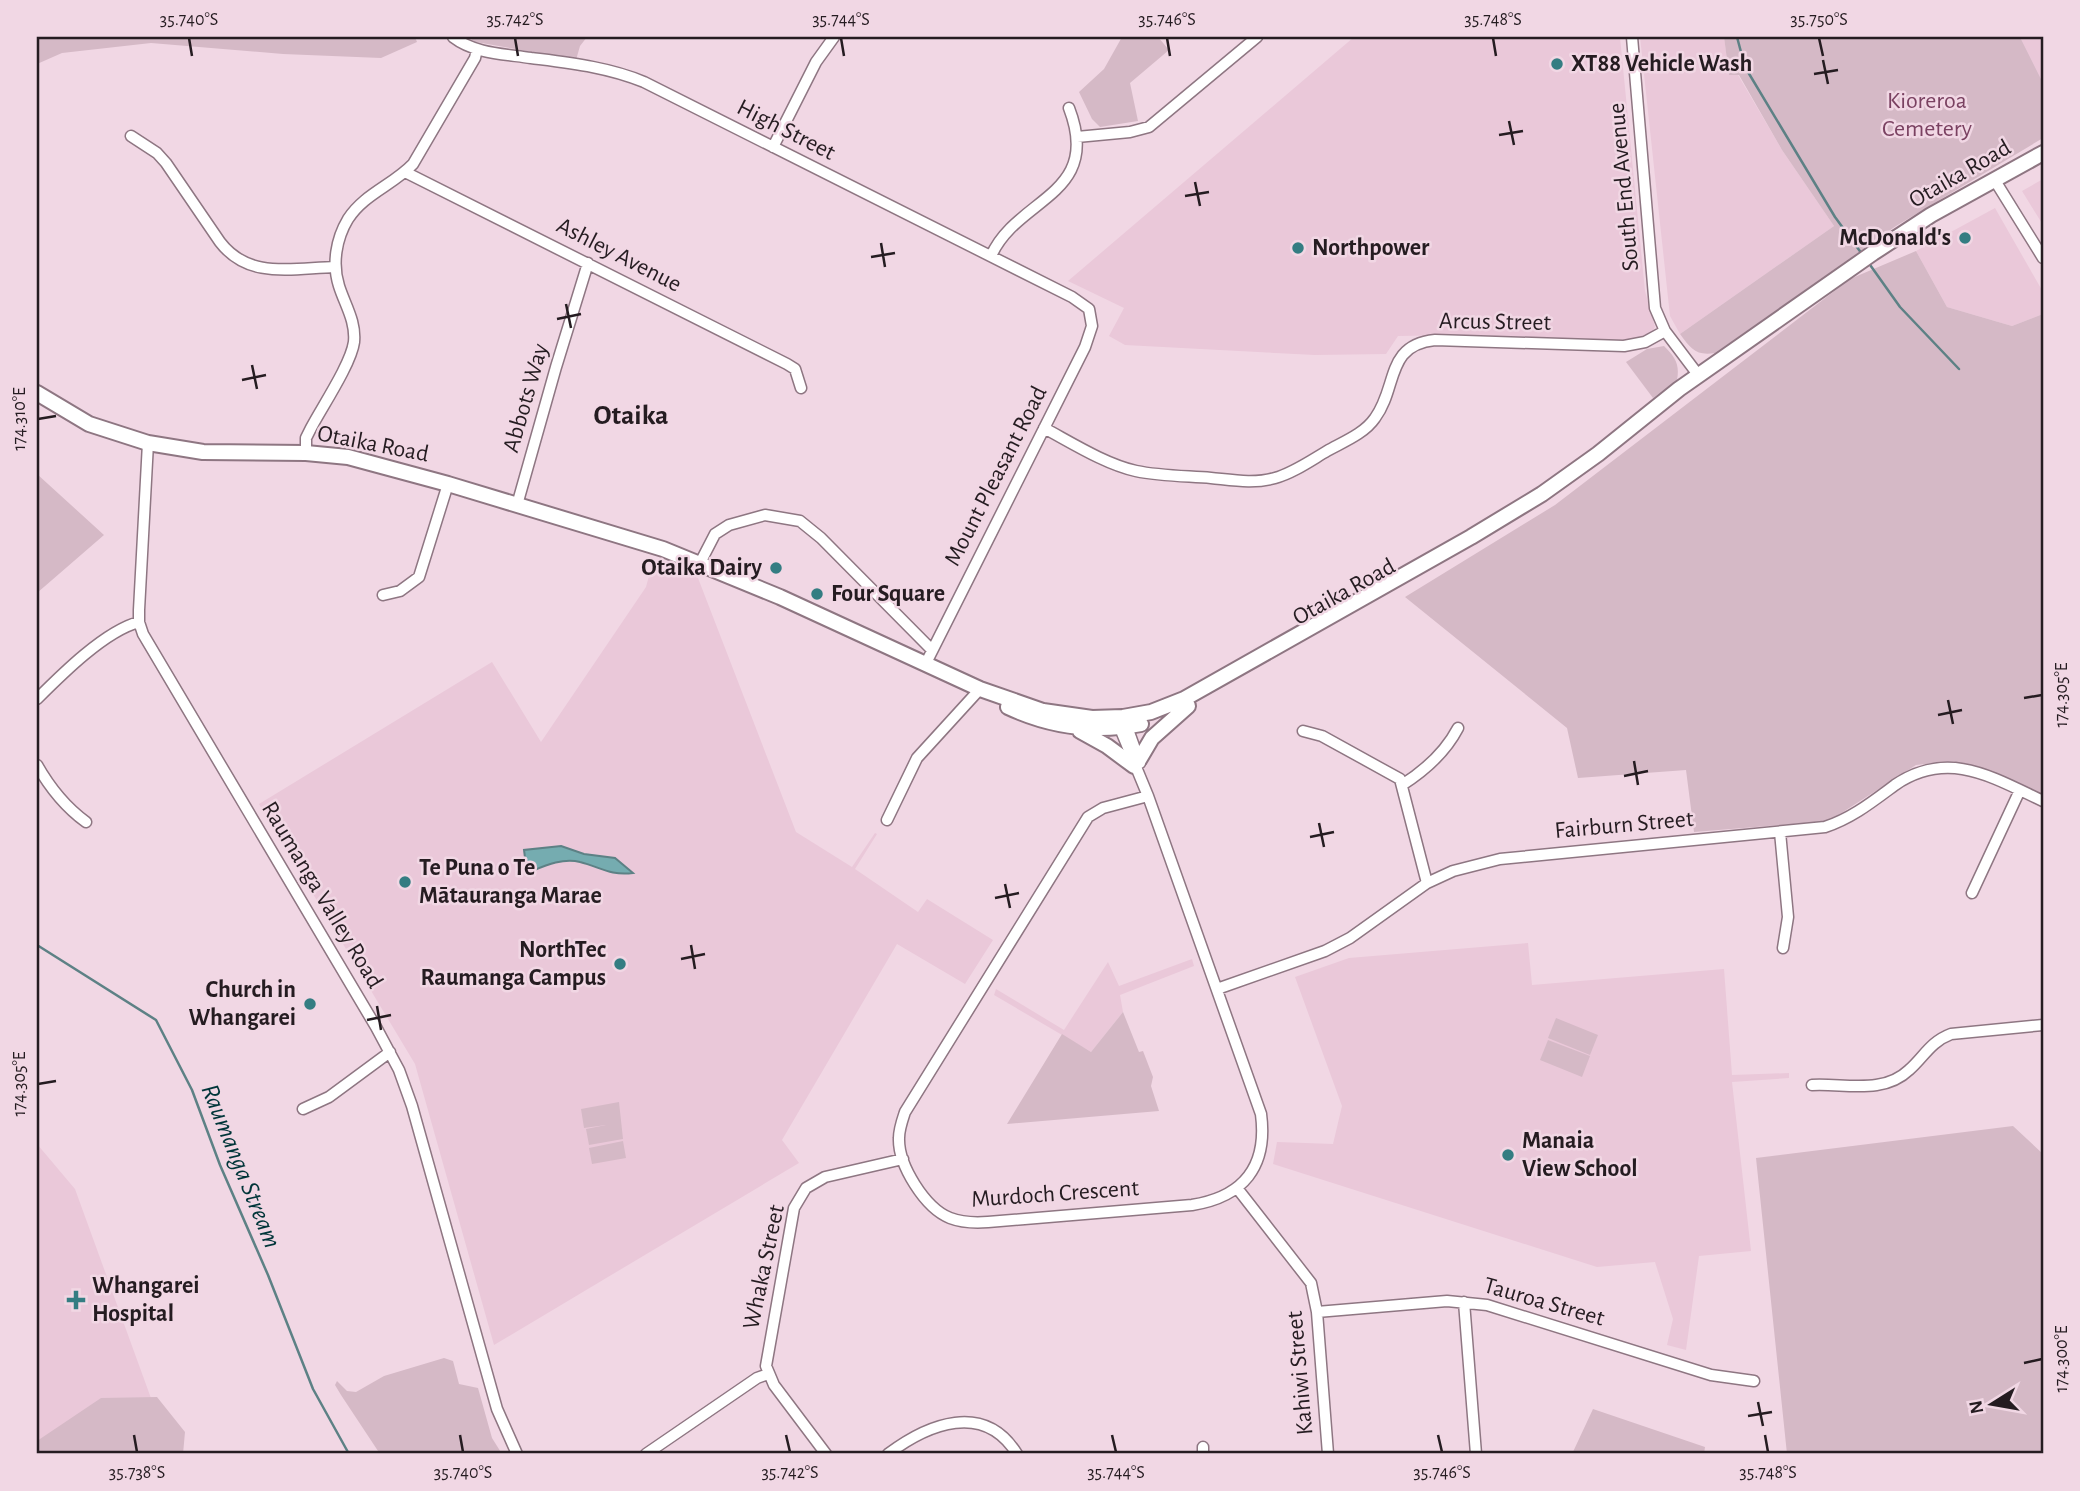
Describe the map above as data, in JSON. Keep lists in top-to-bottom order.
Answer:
{
  "streets": {
    "highway": ["Otaika Road"],
    "street": [
      "High Street",
      "South End Avenue",
      "Ashley Avenue",
      "Arcus Street",
      "Abbots Way",
      "Mount Pleasant Road",
      "Fairburn Street",
      "Raumanga Valley Road",
      "Murdoch Crescent",
      "Whaka Street",
      "Tauroa Street",
      "Kahiwi Street"
    ]
  },
  "crossings": [
    ["High Street", "Mount Pleasant Road"],
    ["Otaika Road", "Abbots Way"],
    ["Otaika Road", "Mount Pleasant Road"],
    ["Otaika Road", "Raumanga Valley Road"],
    ["Otaika Road", "Murdoch Crescent"],
    ["South End Avenue", "Arcus Street"],
    ["Ashley Avenue", "Abbots Way"],
    ["Arcus Street", "Mount Pleasant Road"],
    ["Fairburn Street", "Murdoch Crescent"],
    ["Murdoch Crescent", "Whaka Street"],
    ["Murdoch Crescent", "Kahiwi Street"],
    ["Tauroa Street", "Kahiwi Street"]
  ],
  "districts": ["Otaika"],
  "water": ["Raumanga Stream"],
  "parks": ["Kioreroa Cemetery"],
  "places": {
    "other": [
      "XT88 Vehicle Wash",
      "McDonald's",
      "Northpower",
      "Otaika Dairy",
      "Four Square",
      "Te Puna o Te Mātauranga Marae",
      "NorthTec Raumanga Campus",
      "Church in Whangarei",
      "Manaia View School"
    ],
    "health": ["Whangarei Hospital"]
  },
  "north": "left",
  "coordinates": [
    "35.740°S",
    "35.742°S",
    "35.744°S",
    "35.746°S",
    "35.748°S",
    "35.750°S",
    "174.310°E",
    "174.305°E",
    "174.300°E",
    "35.738°S"
  ]
}
